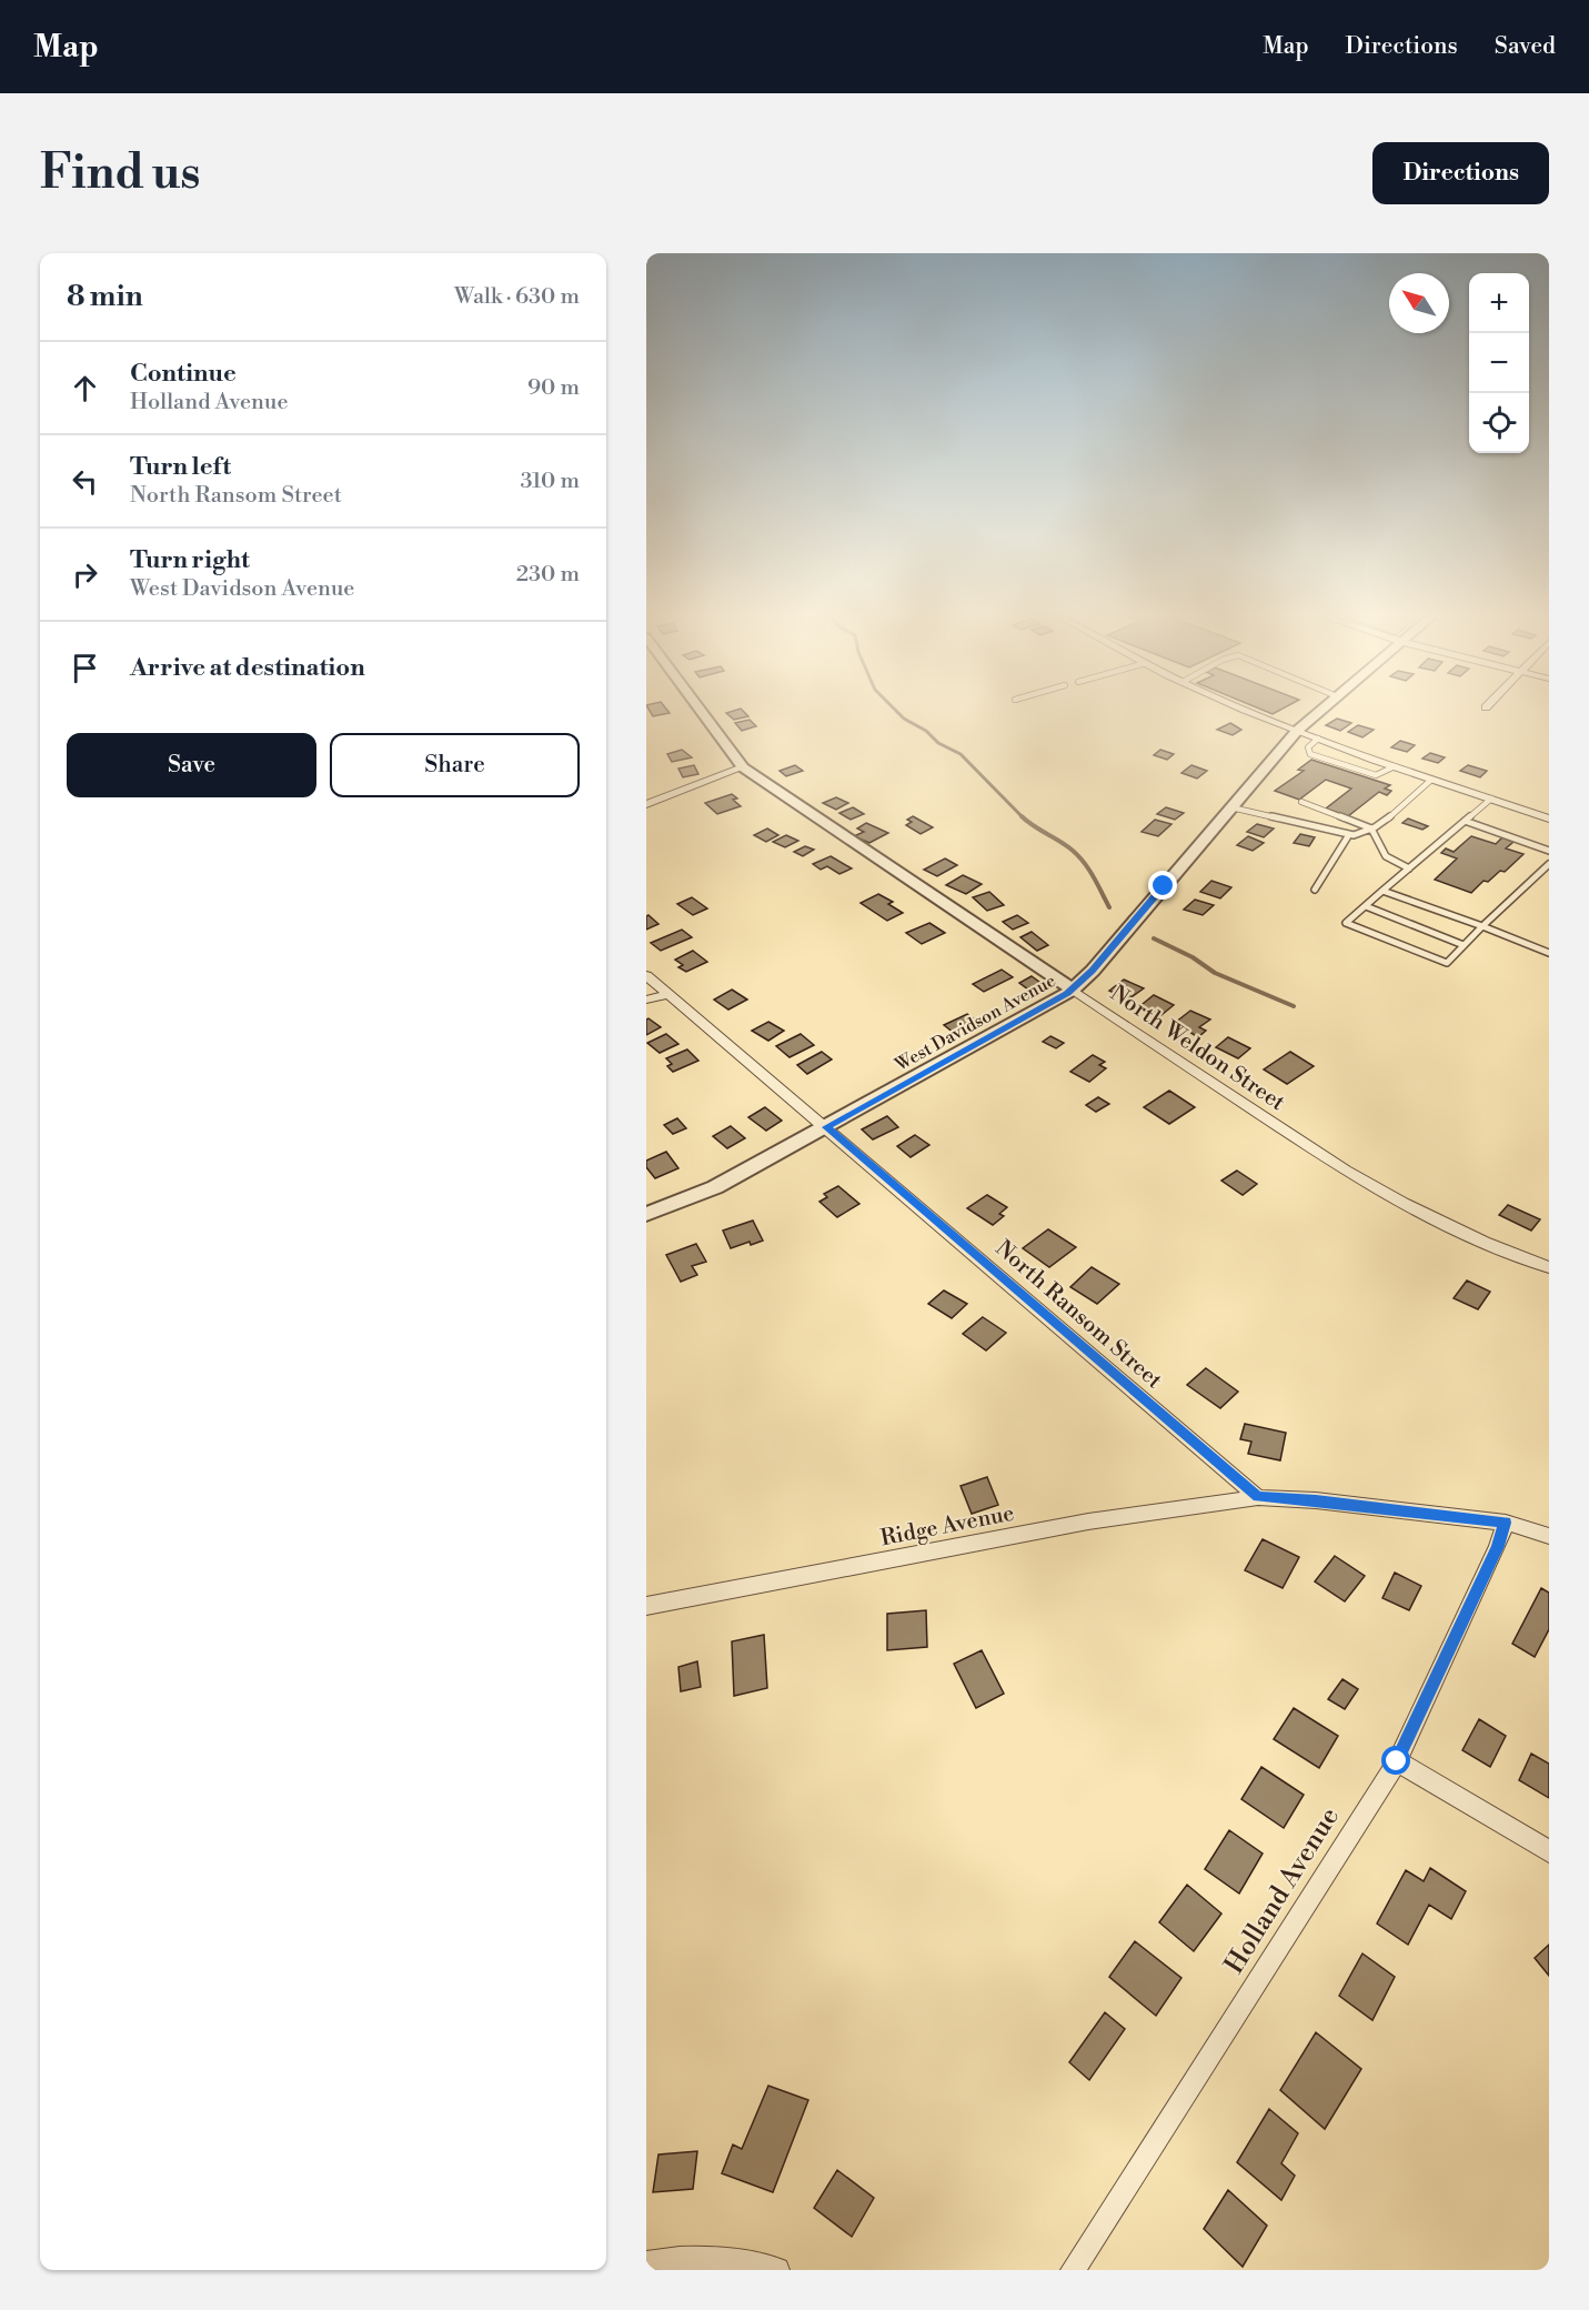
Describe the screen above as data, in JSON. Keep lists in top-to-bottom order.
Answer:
{
  "streets": {
    "street": [
      "West Davidson Avenue",
      "North Weldon Street",
      "North Ransom Street",
      "Ridge Avenue",
      "Holland Avenue"
    ]
  },
  "crossings": [
    ["West Davidson Avenue", "North Weldon Street"],
    ["West Davidson Avenue", "North Ransom Street"],
    ["North Ransom Street", "Ridge Avenue"]
  ],
  "north": "top left",
  "page": {
    "header": "Map",
    "nav": ["Map", "Directions", "Saved"],
    "buttons": [
      "Directions",
      ["Save", "Share"]
    ],
    "title": "Find us",
    "heading": ["8 min", "Walk · 630 m"],
    "map_buttons": ["+", "−"],
    "list": [
      ["Continue", "Holland Avenue", "90 m"],
      ["Turn left", "North Ransom Street", "310 m"],
      ["Turn right", "West Davidson Avenue", "230 m"],
      "Arrive at destination"
    ]
  }
}
